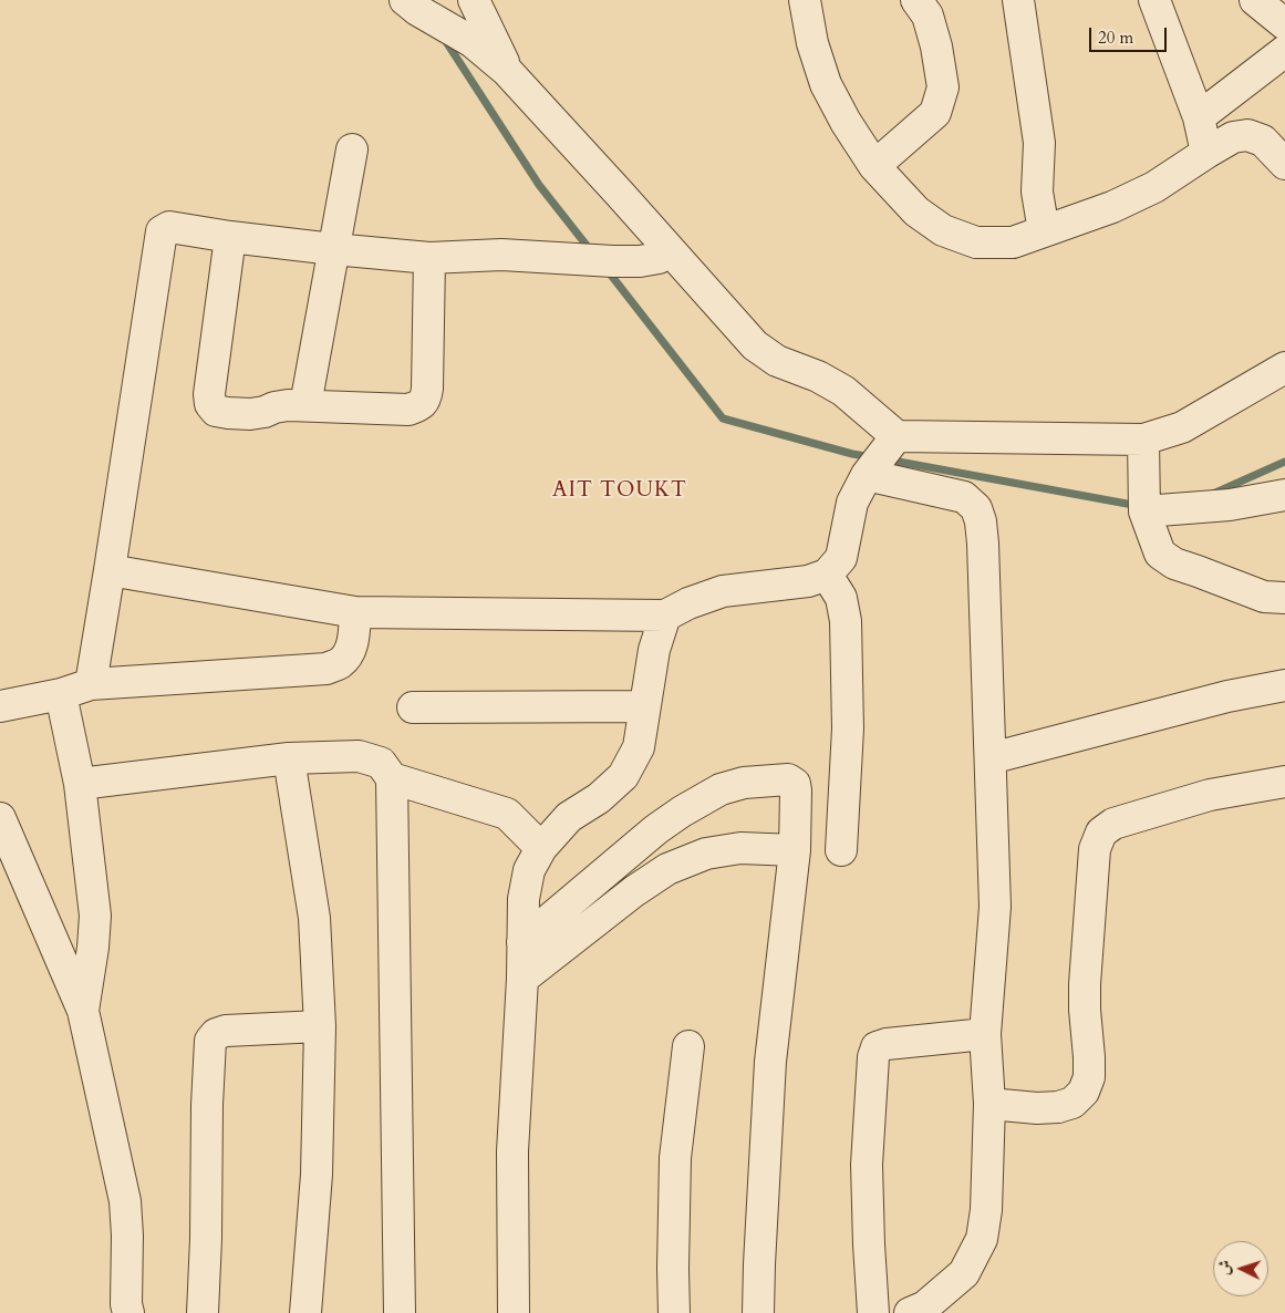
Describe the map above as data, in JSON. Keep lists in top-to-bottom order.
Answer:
{
  "districts": ["AIT TOUKT"],
  "scale_bar": "20 m",
  "north": "left"
}
